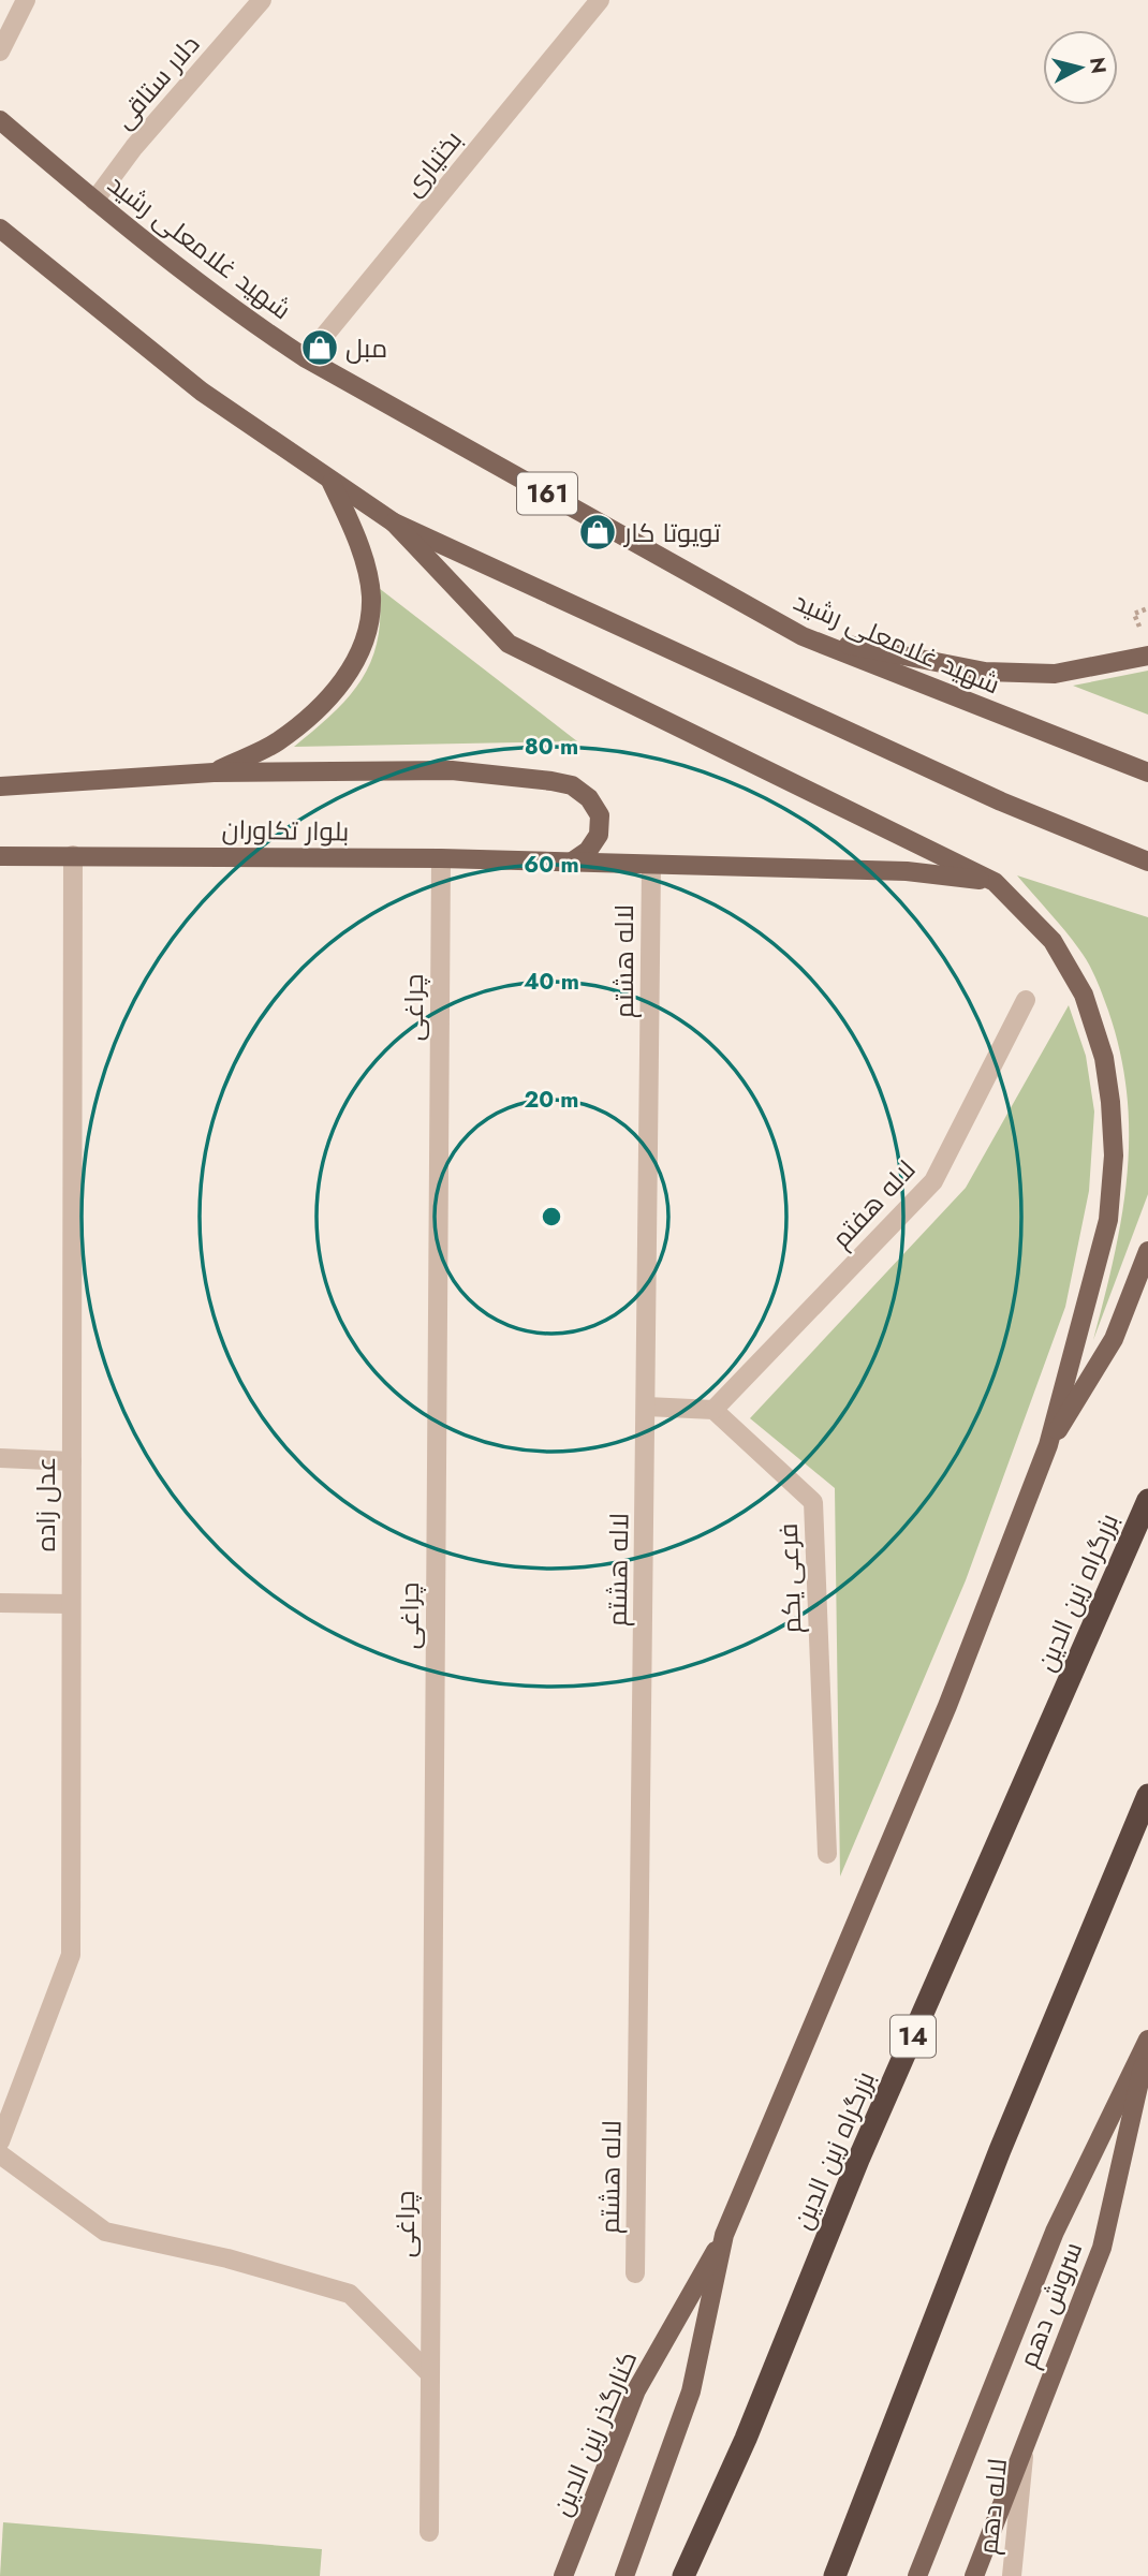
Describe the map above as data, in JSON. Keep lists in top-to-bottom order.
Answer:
{
  "streets": {
    "highway": ["بزرگراه زین الدین", "14"],
    "main road": [
      "شهید غلامعلی رشید",
      "161",
      "بلوار تکاوران",
      "سروش دهم",
      "کنارگذر زین الدین"
    ],
    "street": [
      "دلار ستاقی",
      "بختیاری",
      "لاله هشتم",
      "چراغی",
      "لاله هفتم",
      "عدل زاده",
      "فرعی یکم",
      "لاله دهم"
    ]
  },
  "crossings": [
    ["دلار ستاقی", "شهید غلامعلی رشید"],
    ["بختیاری", "شهید غلامعلی رشید"],
    ["بلوار تکاوران", "لاله هشتم"],
    ["بلوار تکاوران", "چراغی"],
    ["بلوار تکاوران", "عدل زاده"],
    ["لاله هفتم", "فرعی یکم"],
    ["سروش دهم", "لاله دهم"]
  ],
  "places": {
    "shop": ["مبل", "تویوتا کار"]
  },
  "north": "right",
  "rings": [
    "80 m",
    "60 m",
    "40 m",
    "20 m"
  ]
}
